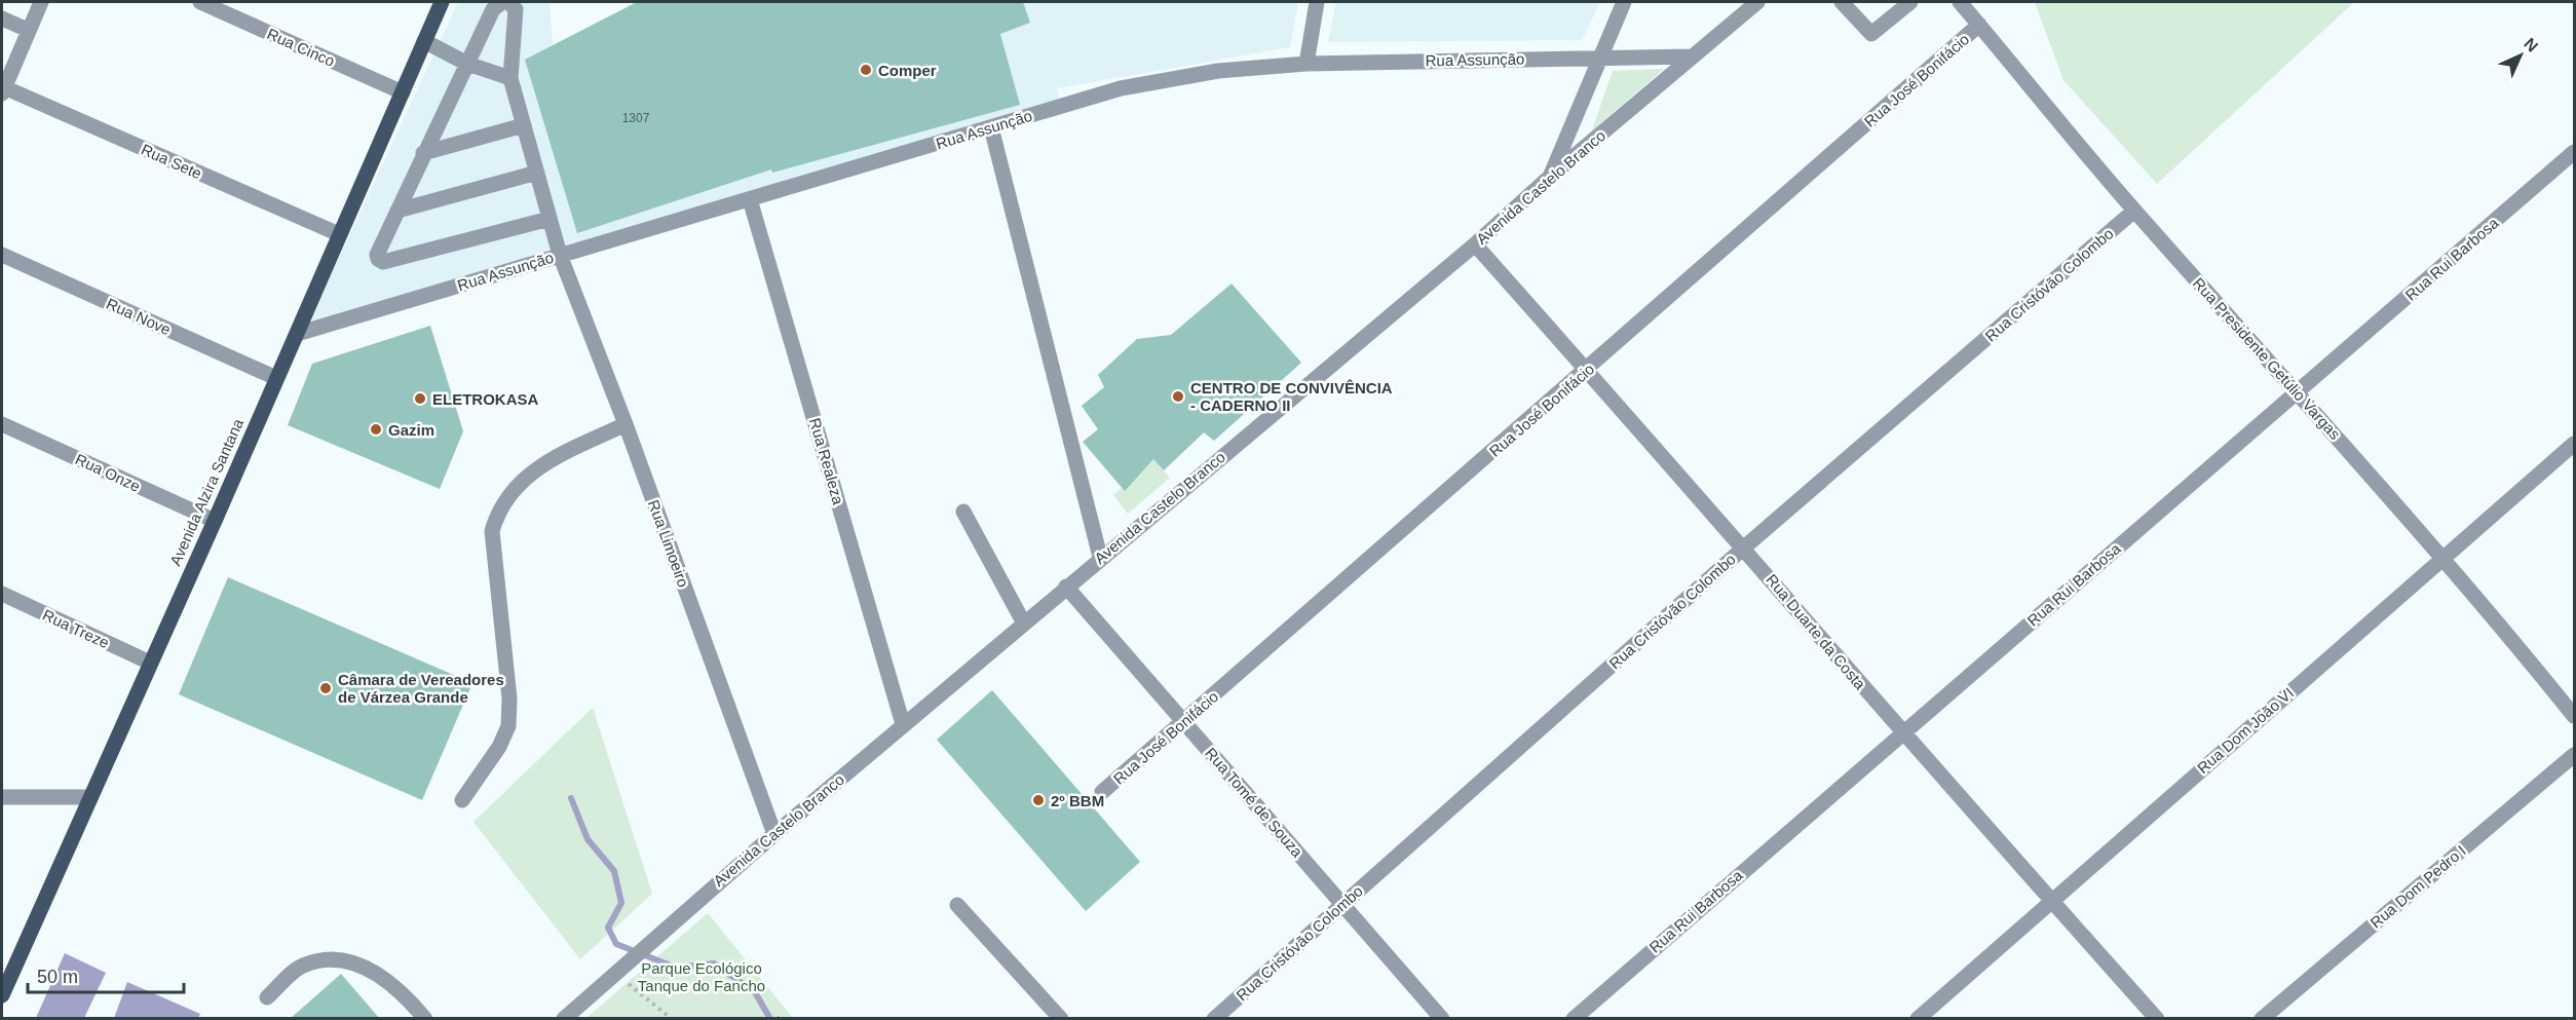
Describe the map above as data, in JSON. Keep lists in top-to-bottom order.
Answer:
{
  "streets": {
    "main road": ["Avenida Alzira Santana"],
    "street": [
      "Rua Cinco",
      "Rua Assunção",
      "Rua José Bonifácio",
      "Rua Sete",
      "Avenida Castelo Branco",
      "Rua Rui Barbosa",
      "Rua Cristóvão Colombo",
      "Rua Nove",
      "Rua Presidente Getúlio Vargas",
      "Rua Realeza",
      "Rua Onze",
      "Rua Limoeiro",
      "Rua Treze",
      "Rua Duarte da Costa",
      "Rua Dom João VI",
      "Rua Tomé de Souza",
      "Rua Dom Pedro I"
    ]
  },
  "crossings": [
    ["Rua Cinco", "Avenida Alzira Santana"],
    ["Rua Assunção", "Avenida Castelo Branco"],
    ["Rua Assunção", "Rua Realeza"],
    ["Rua Assunção", "Avenida Alzira Santana"],
    ["Rua Assunção", "Rua Limoeiro"],
    ["Rua José Bonifácio", "Rua Presidente Getúlio Vargas"],
    ["Rua José Bonifácio", "Rua Duarte da Costa"],
    ["Rua José Bonifácio", "Rua Tomé de Souza"],
    ["Rua Sete", "Avenida Alzira Santana"],
    ["Avenida Castelo Branco", "Rua Realeza"],
    ["Avenida Castelo Branco", "Rua Limoeiro"],
    ["Avenida Castelo Branco", "Rua Duarte da Costa"],
    ["Avenida Castelo Branco", "Rua Tomé de Souza"],
    ["Rua Rui Barbosa", "Rua Presidente Getúlio Vargas"],
    ["Rua Rui Barbosa", "Rua Duarte da Costa"],
    ["Rua Cristóvão Colombo", "Rua Presidente Getúlio Vargas"],
    ["Rua Cristóvão Colombo", "Rua Duarte da Costa"],
    ["Rua Cristóvão Colombo", "Rua Tomé de Souza"],
    ["Rua Nove", "Avenida Alzira Santana"],
    ["Rua Presidente Getúlio Vargas", "Rua Dom João VI"],
    ["Rua Onze", "Avenida Alzira Santana"],
    ["Avenida Alzira Santana", "Rua Treze"],
    ["Rua Duarte da Costa", "Rua Dom João VI"]
  ],
  "parks": ["Parque Ecológico Tanque do Fancho"],
  "places": [
    "Comper",
    "CENTRO DE CONVIVÊNCIA - CADERNO II",
    "ELETROKASA",
    "Gazim",
    "Câmara de Vereadores de Várzea Grande",
    "2º BBM"
  ],
  "house_numbers": ["1307"],
  "scale_bar": "50 m",
  "north": "top right"
}
